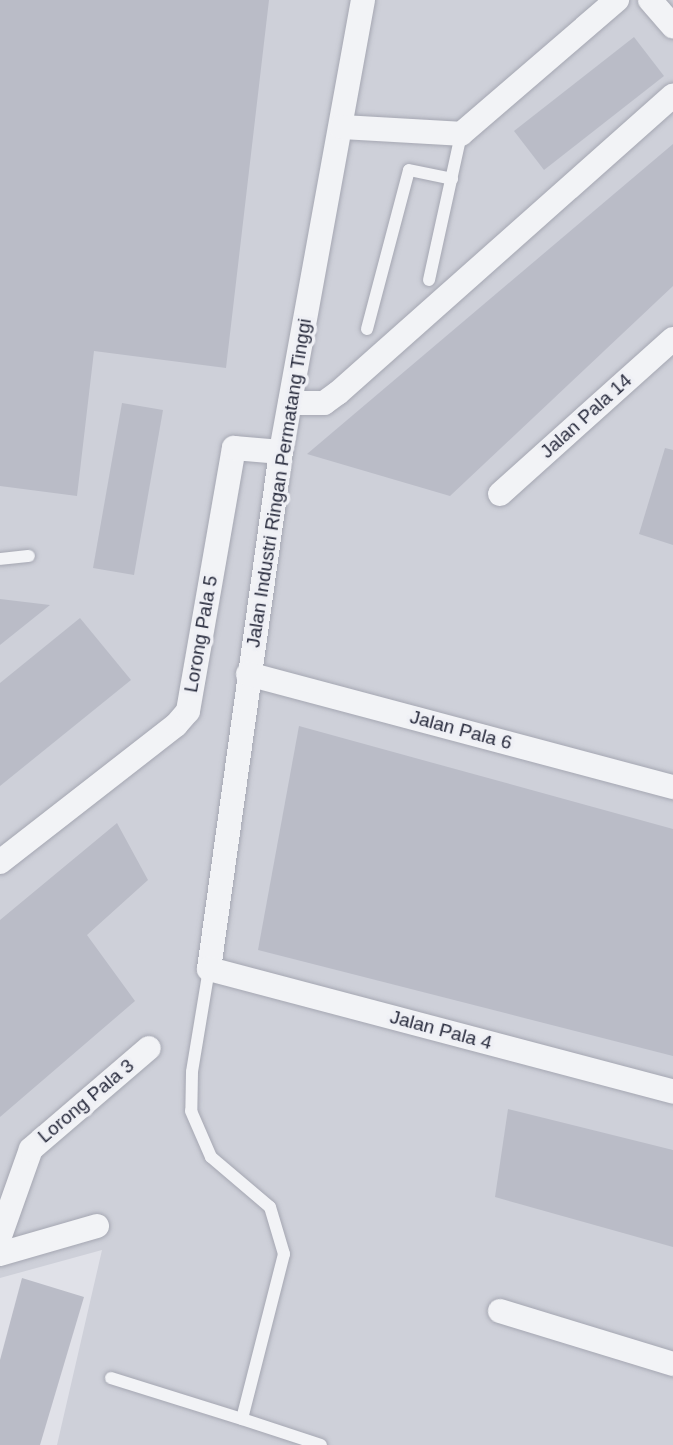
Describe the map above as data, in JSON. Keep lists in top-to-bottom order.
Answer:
{
  "streets": {
    "street": [
      "Jalan Pala 14",
      "Jalan Industri Ringan Permatang Tinggi",
      "Lorong Pala 5",
      "Jalan Pala 6",
      "Jalan Pala 4",
      "Lorong Pala 3"
    ]
  },
  "crossings": [
    ["Jalan Industri Ringan Permatang Tinggi", "Lorong Pala 5"],
    ["Jalan Industri Ringan Permatang Tinggi", "Jalan Pala 6"],
    ["Jalan Industri Ringan Permatang Tinggi", "Jalan Pala 4"]
  ]
}
